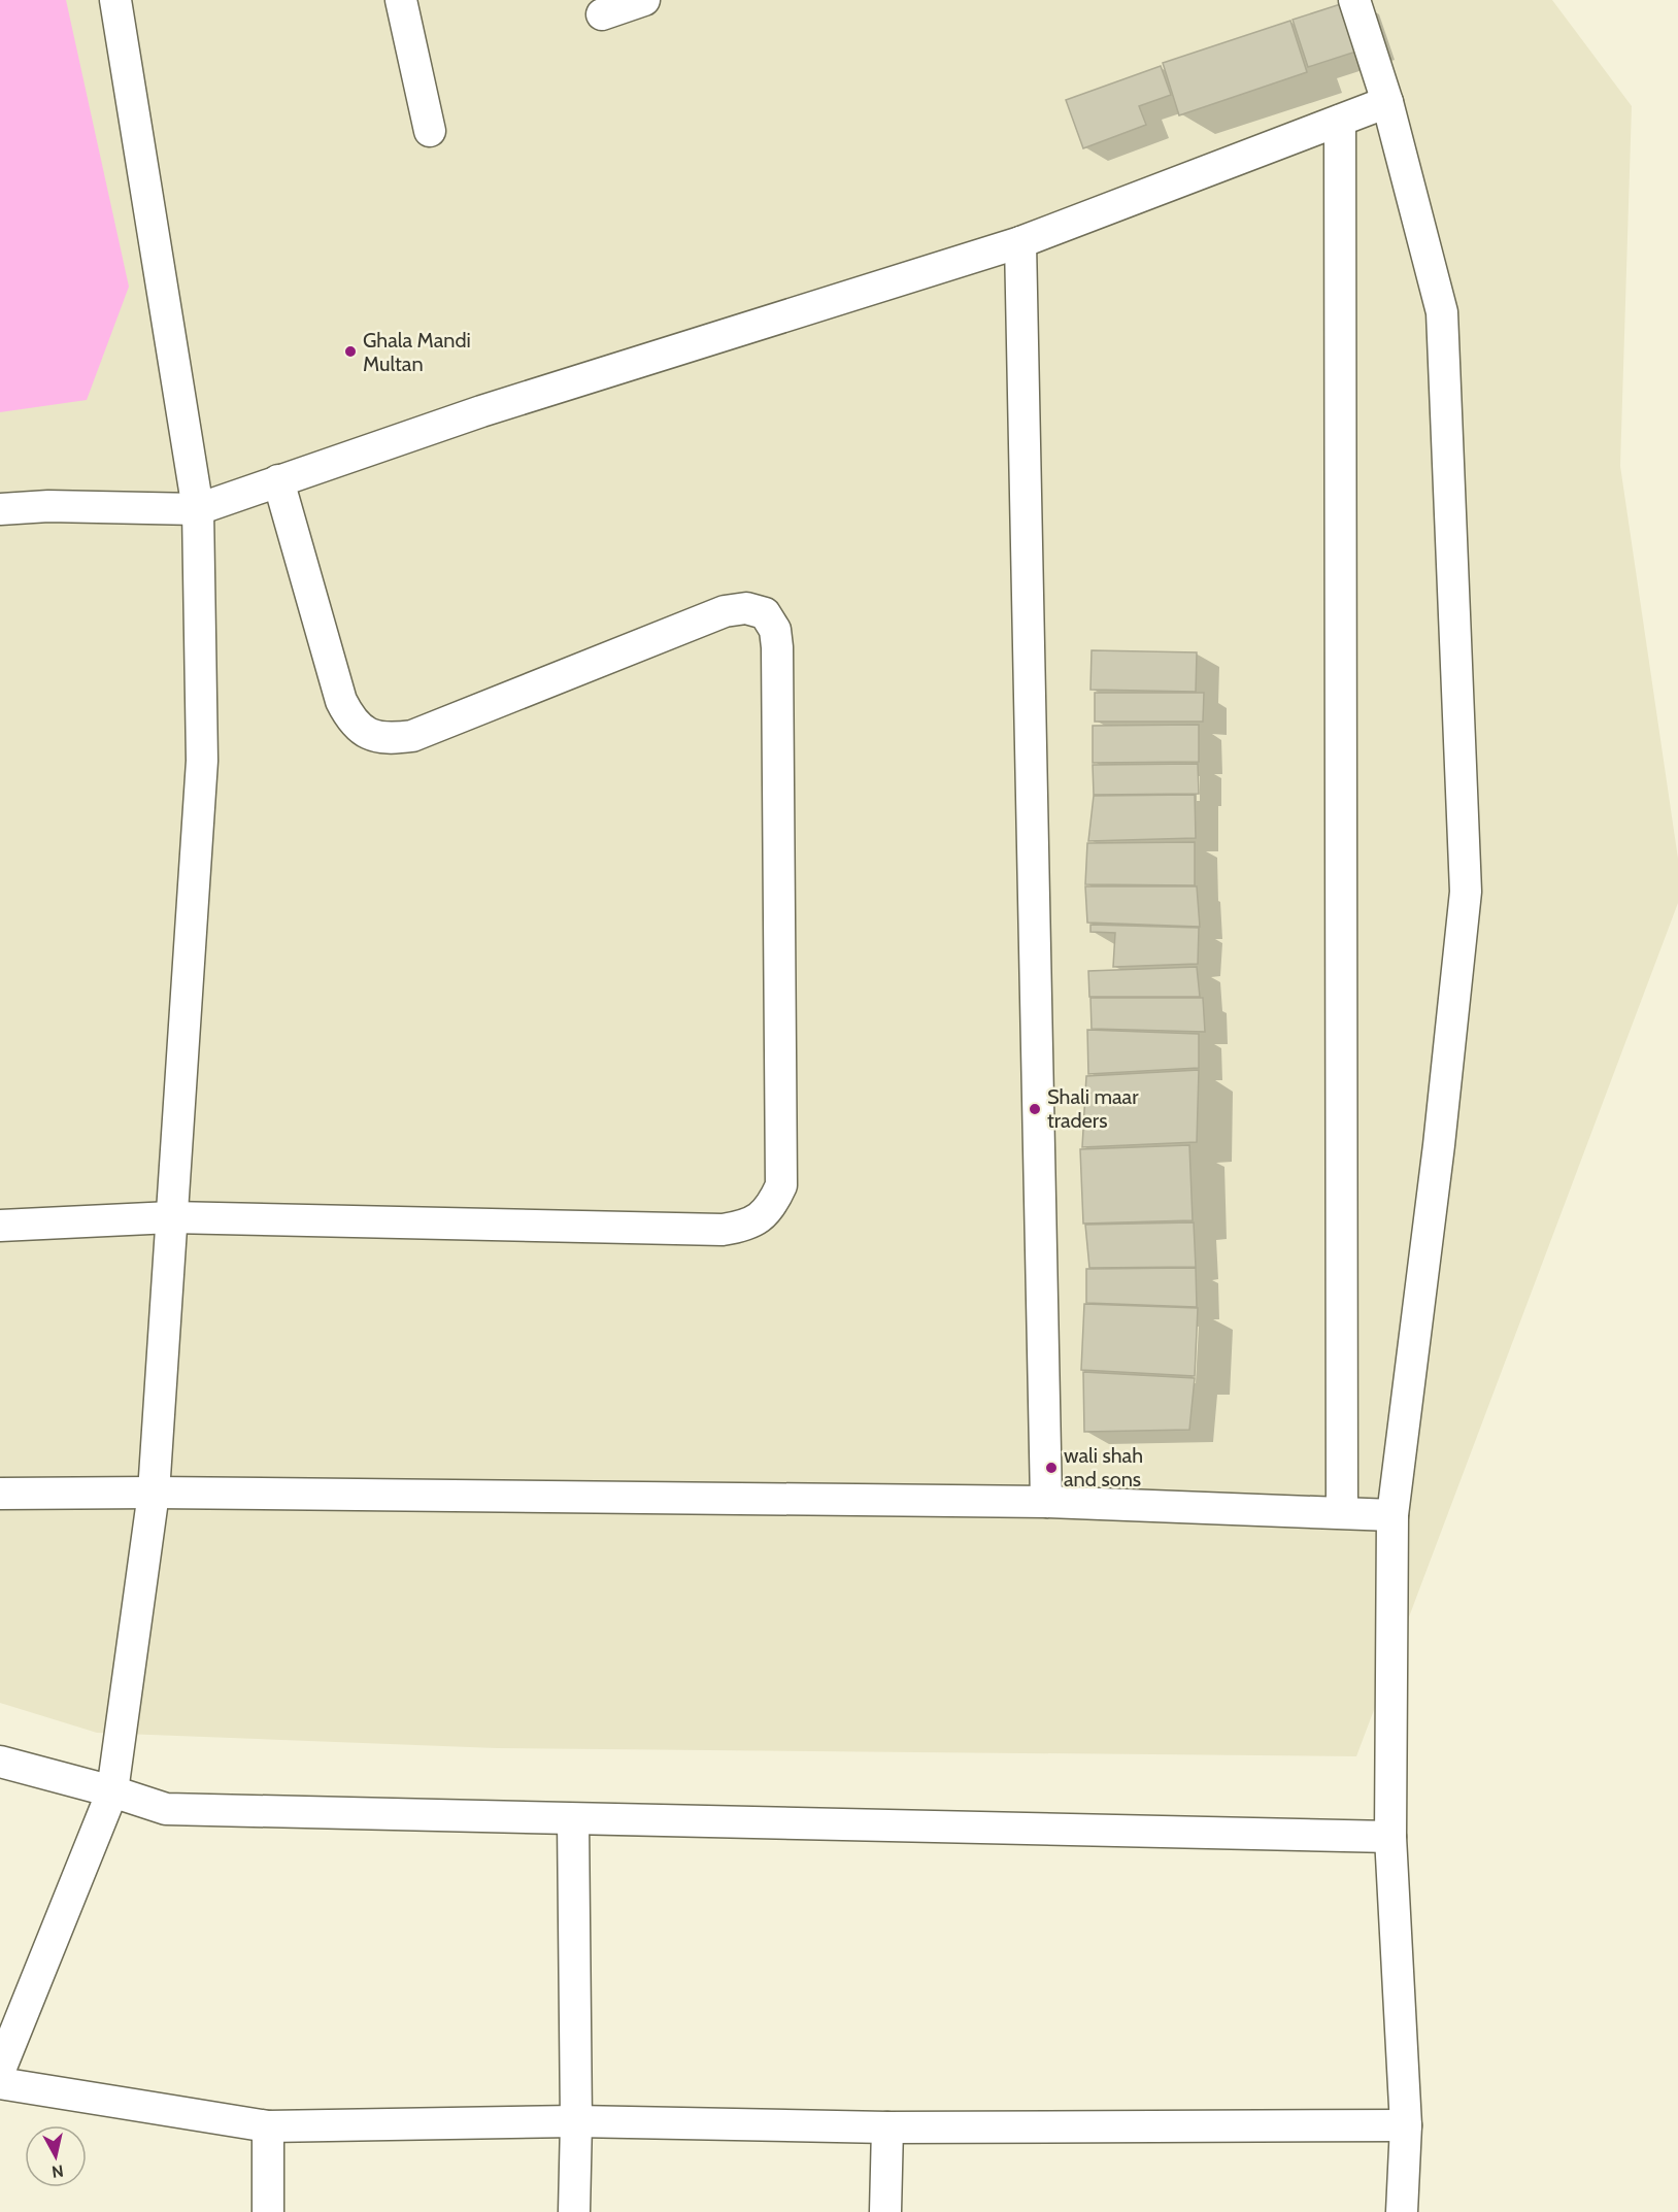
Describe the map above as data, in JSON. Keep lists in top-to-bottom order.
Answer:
{
  "places": ["Ghala Mandi Multan", "Shali maar traders", "wali shah and sons"],
  "north": "bottom"
}
